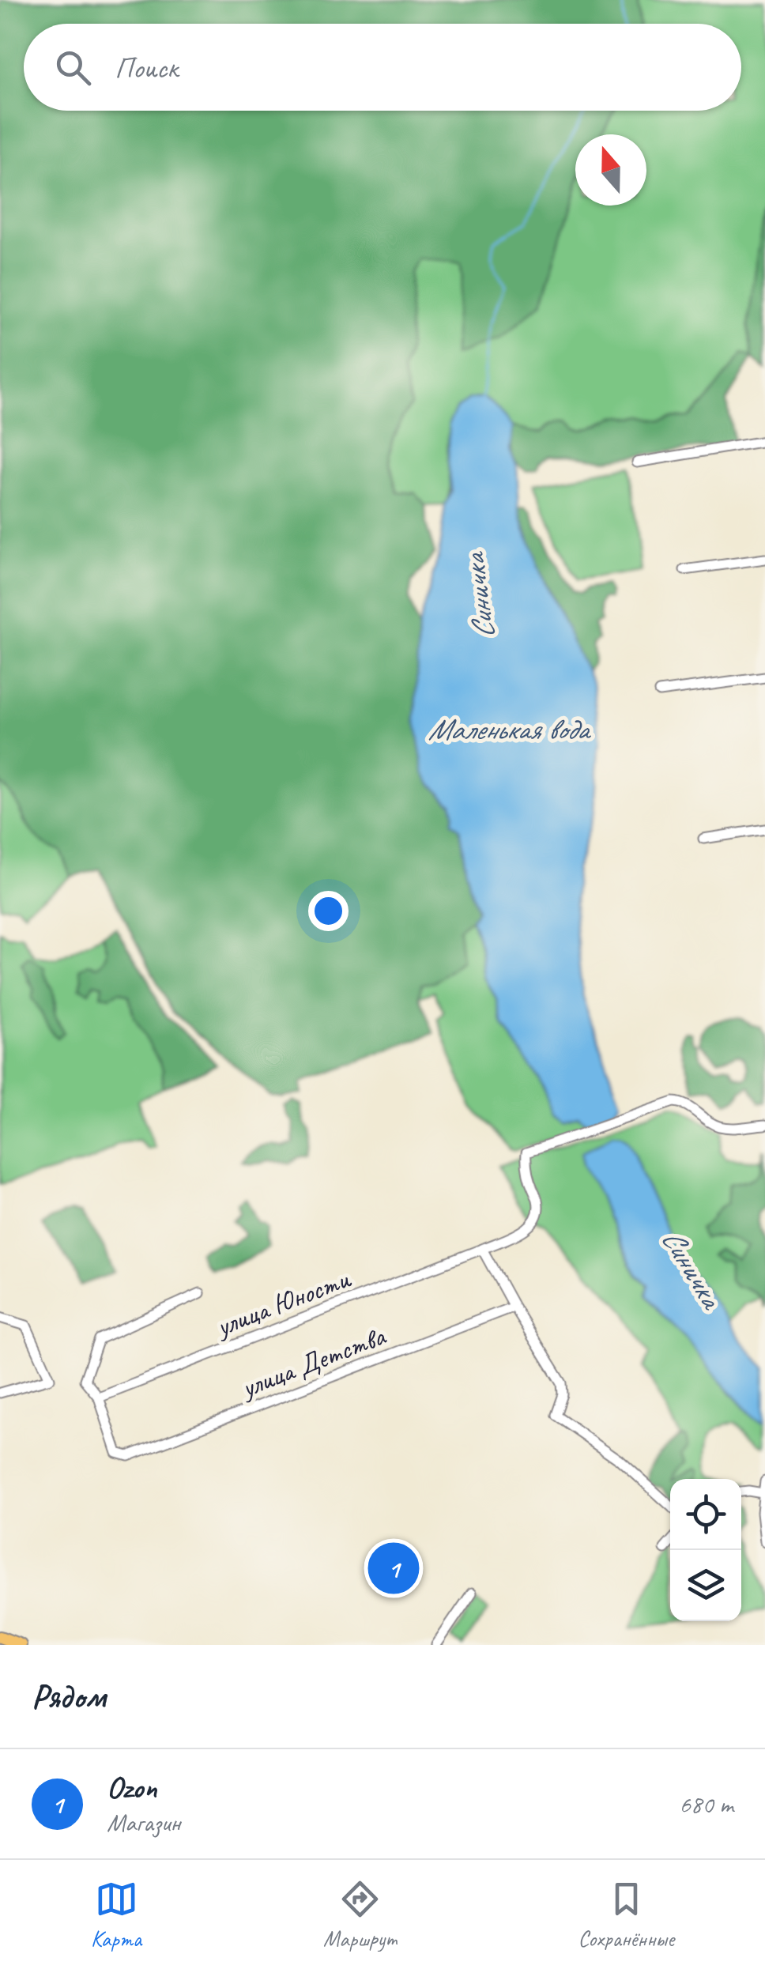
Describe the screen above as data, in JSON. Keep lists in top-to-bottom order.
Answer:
{
  "streets": {
    "street": ["улица Юности", "улица Детства"]
  },
  "crossings": [
    ["улица Юности", "улица Детства"]
  ],
  "water": ["Синичка", "Маленькая вода"],
  "north": "top",
  "page": {
    "search": "Поиск",
    "pins": "1",
    "heading": "Рядом",
    "list": [
      {
        "mark": "1",
        "name": "Ozon",
        "note": "Магазин",
        "value": "680 m"
      }
    ],
    "nav": ["Карта", "Маршрут", "Сохранённые"]
  }
}
